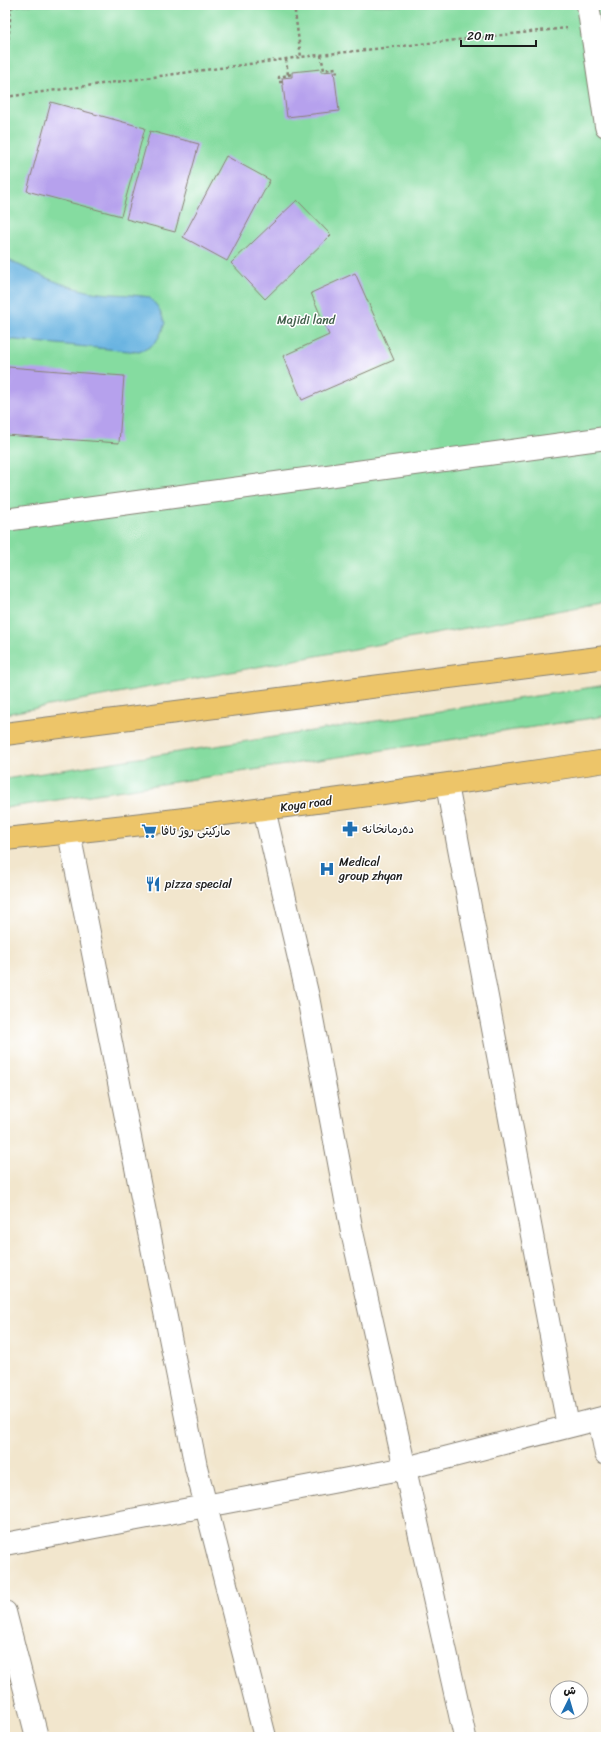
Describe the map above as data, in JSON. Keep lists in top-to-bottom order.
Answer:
{
  "streets": {
    "highway": ["Koya road"]
  },
  "parks": ["Majidi land"],
  "places": {
    "pharmacy": ["دەرمانخانە"],
    "supermarket": ["ماركيتى روژ ئافا"],
    "hospital": ["Medical group zhyan"],
    "restaurant": ["pizza special"]
  },
  "scale_bar": "20 m",
  "north": "top"
}
